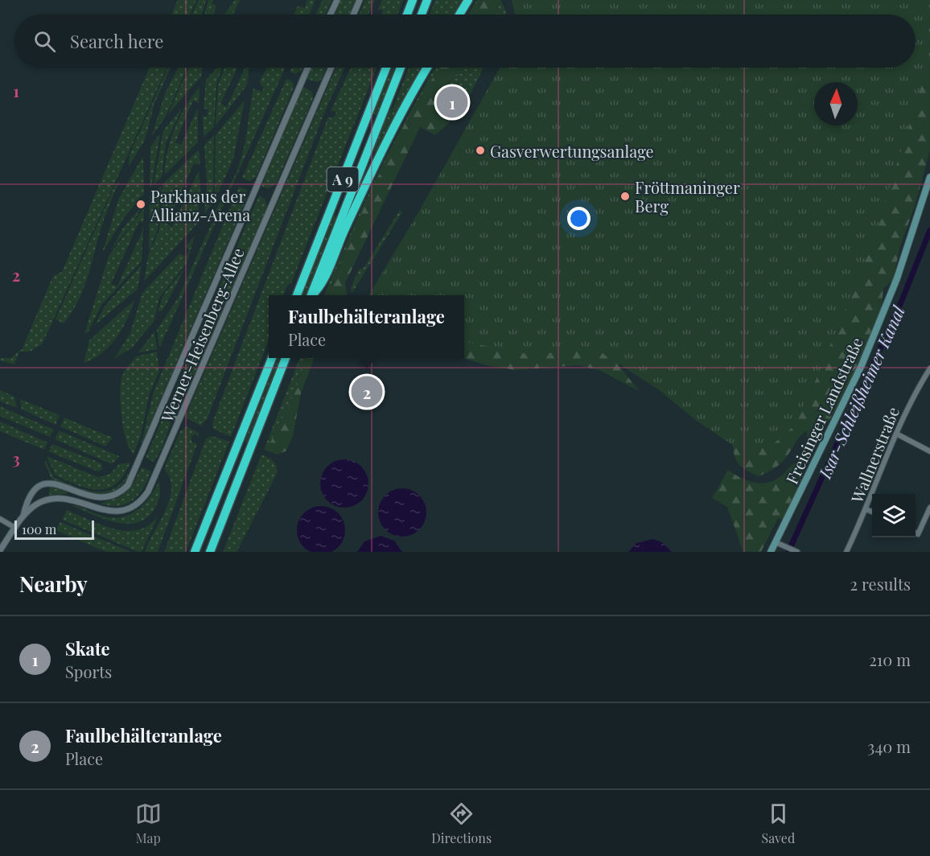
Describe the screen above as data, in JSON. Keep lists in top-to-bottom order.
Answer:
{
  "streets": {
    "highway": ["A 9"],
    "main road": ["Freisinger Landstraße"],
    "street": ["Werner-Heisenberg-Allee", "Wallnerstraße"]
  },
  "water": ["Isar-Schleißheimer Kanal"],
  "places": ["Gasverwertungsanlage", "Fröttmaninger Berg", "Parkhaus der Allianz-Arena"],
  "scale_bar": "100 m",
  "north": "top",
  "page": {
    "search": "Search here",
    "pins": ["1", "2"],
    "popup": ["Faulbehälteranlage", "Place"],
    "scale": "100 m",
    "heading": ["Nearby", "2 results"],
    "list": [
      {
        "mark": "1",
        "name": "Skate",
        "note": "Sports",
        "value": "210 m"
      },
      {
        "mark": "2",
        "name": "Faulbehälteranlage",
        "note": "Place",
        "value": "340 m"
      }
    ],
    "nav": ["Map", "Directions", "Saved"]
  },
  "grid": {
    "rows": ["1", "2", "3"]
  }
}
